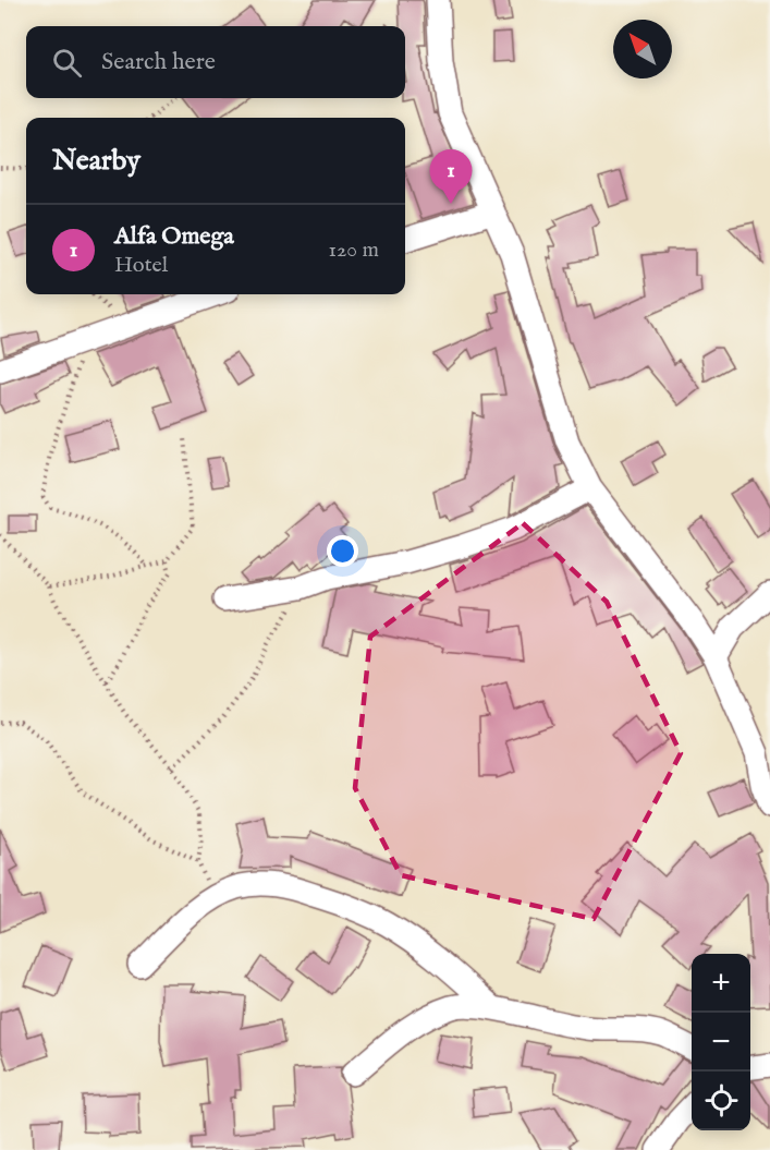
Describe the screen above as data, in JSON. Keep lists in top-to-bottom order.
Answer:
{
  "north": "top left",
  "page": {
    "search": "Search here",
    "heading": "Nearby",
    "pins": "1",
    "list": [
      {
        "mark": "1",
        "name": "Alfa Omega",
        "note": "Hotel",
        "value": "120 m"
      }
    ],
    "map_buttons": ["+", "−"]
  }
}
